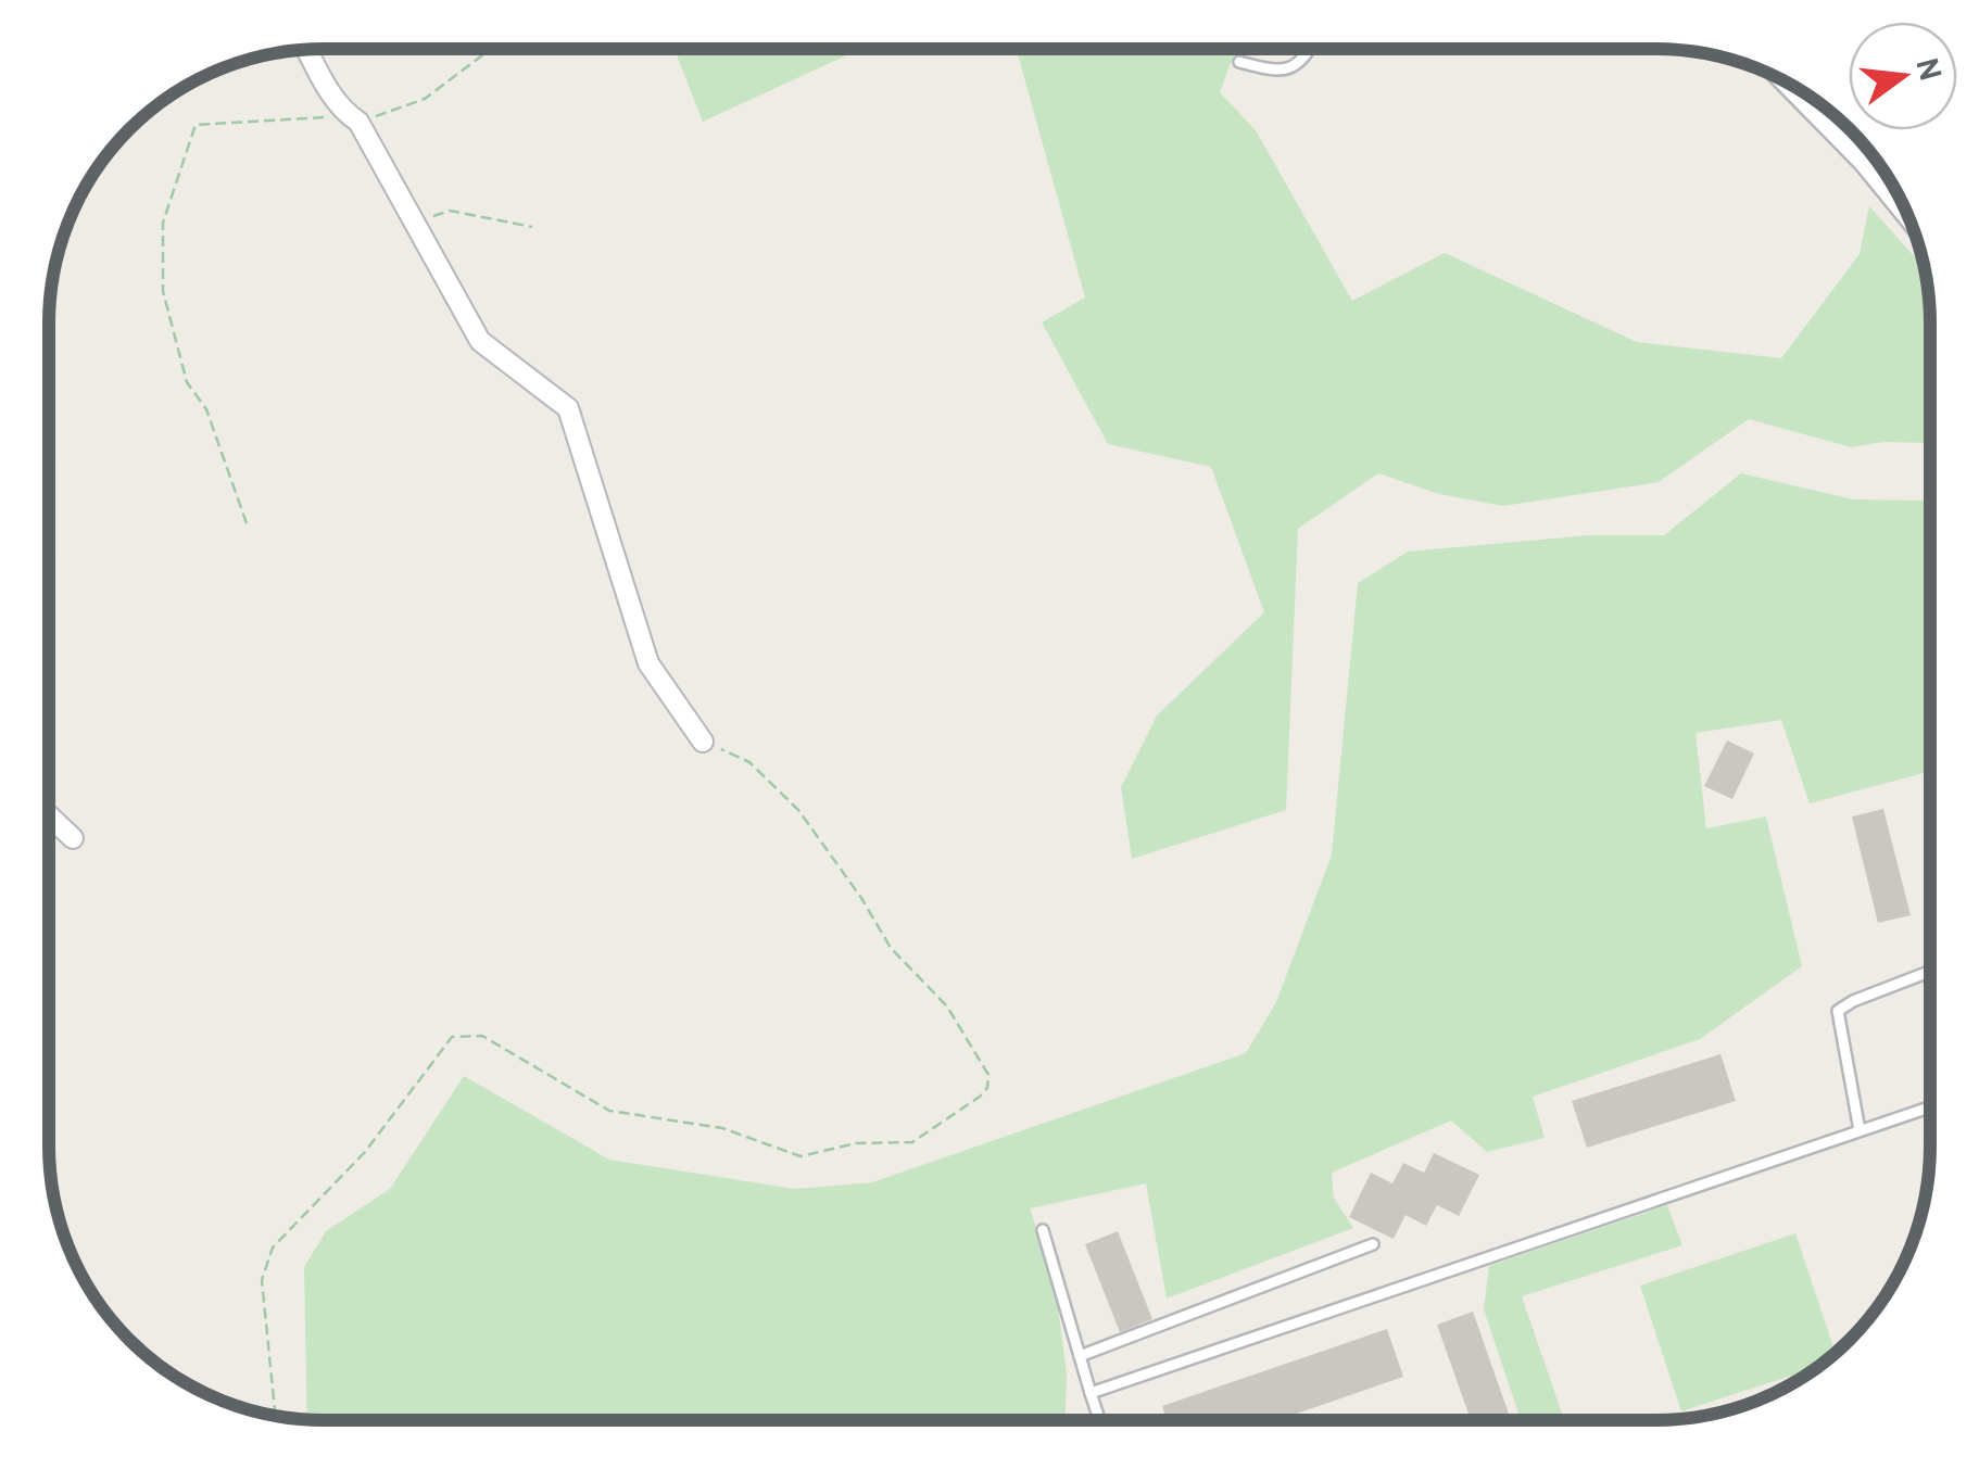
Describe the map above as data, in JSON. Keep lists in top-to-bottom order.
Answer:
{
  "north": "right"
}
